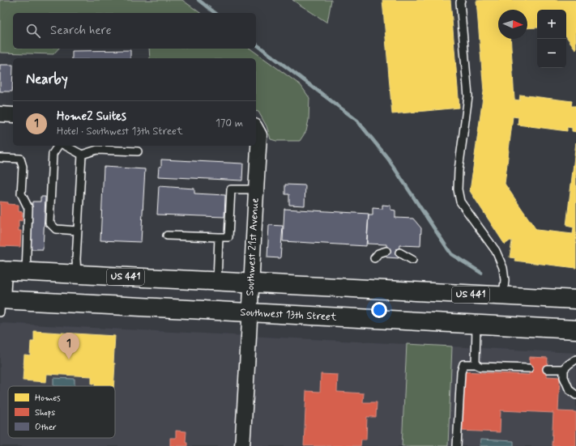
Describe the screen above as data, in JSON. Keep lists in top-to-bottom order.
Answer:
{
  "streets": {
    "main road": ["US 441", "Southwest 13th Street"],
    "street": ["Southwest 21st Avenue"]
  },
  "crossings": [
    ["Southwest 21st Avenue", "US 441"],
    ["Southwest 21st Avenue", "Southwest 13th Street"]
  ],
  "legend": ["Homes", "Shops", "Other"],
  "north": "right",
  "page": {
    "map_buttons": ["+", "−"],
    "search": "Search here",
    "heading": "Nearby",
    "list": [
      {
        "mark": "1",
        "name": "Home2 Suites",
        "note": "Hotel · Southwest 13th Street",
        "value": "170 m"
      }
    ],
    "pins": "1"
  }
}
